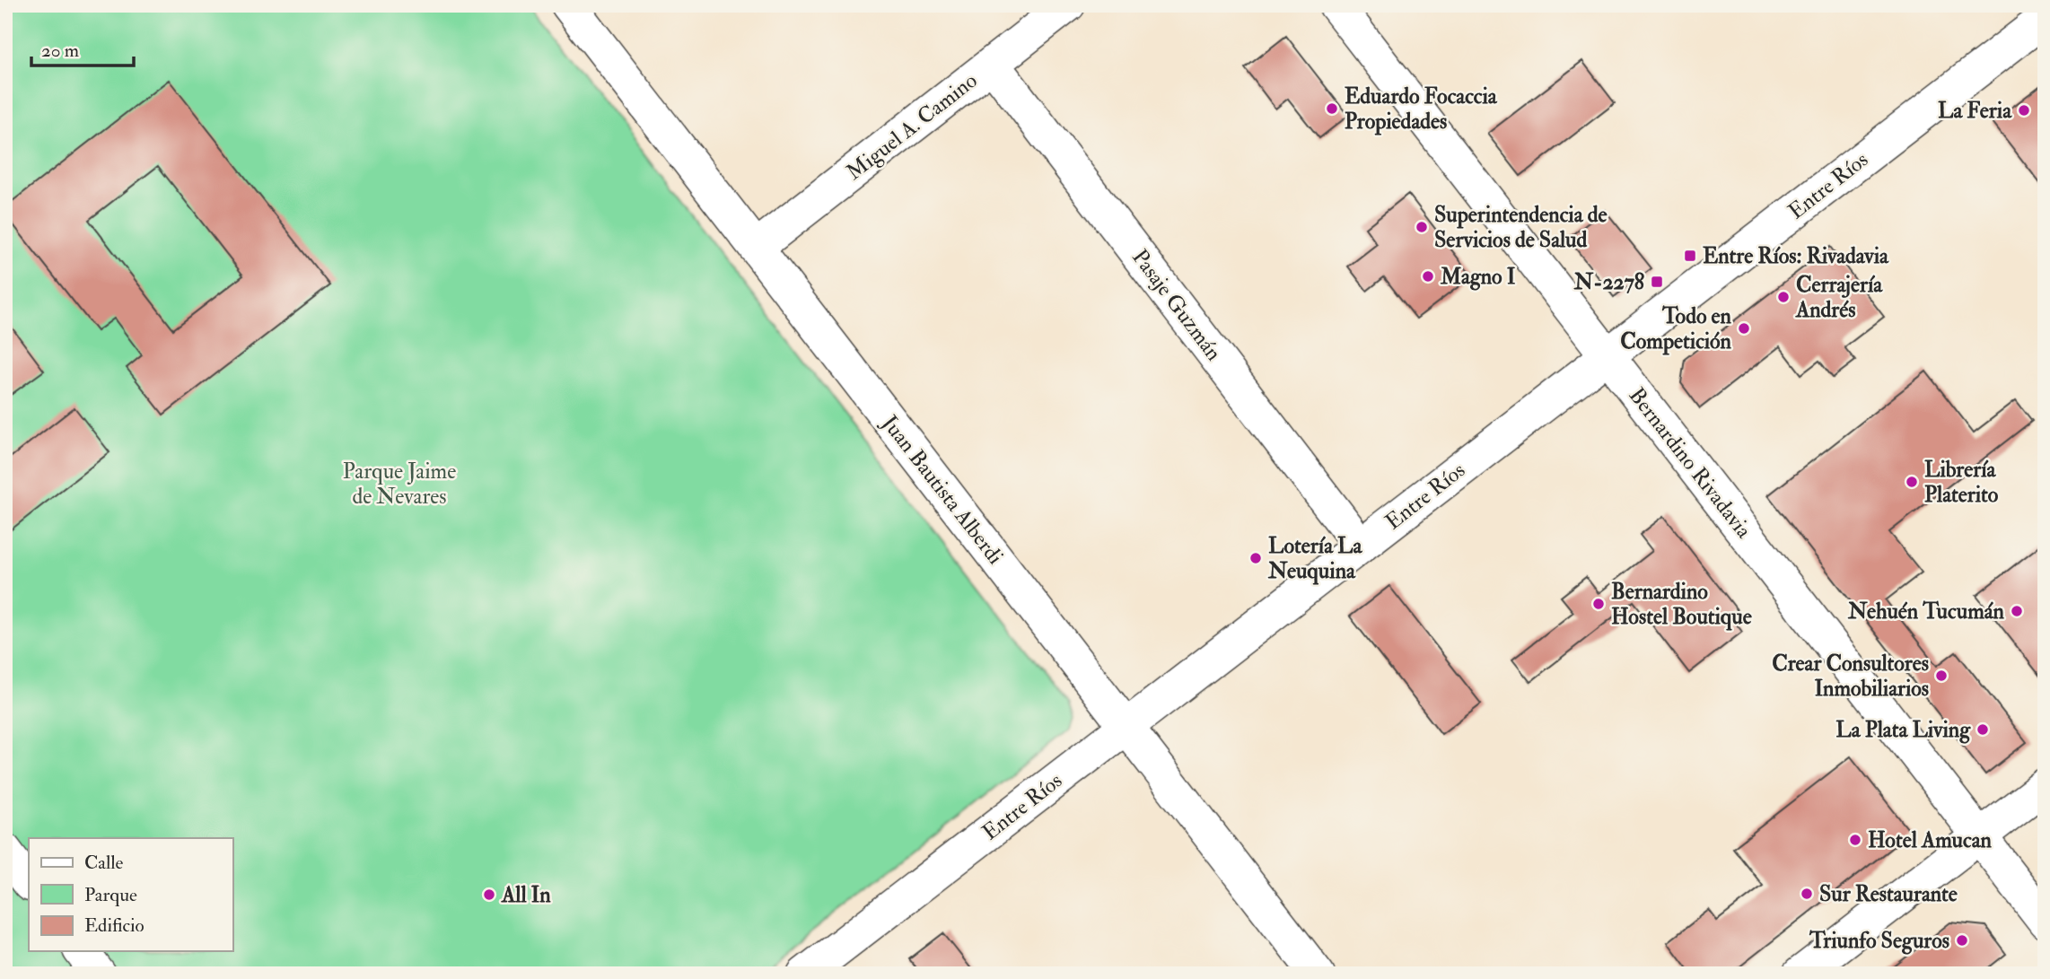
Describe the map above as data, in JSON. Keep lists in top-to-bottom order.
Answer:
{
  "streets": {
    "street": [
      "Miguel A. Camino",
      "Entre Ríos",
      "Pasaje Guzmán",
      "Bernardino Rivadavia",
      "Juan Bautista Alberdi"
    ]
  },
  "crossings": [
    ["Miguel A. Camino", "Pasaje Guzmán"],
    ["Miguel A. Camino", "Juan Bautista Alberdi"],
    ["Entre Ríos", "Pasaje Guzmán"],
    ["Entre Ríos", "Bernardino Rivadavia"],
    ["Entre Ríos", "Juan Bautista Alberdi"]
  ],
  "parks": ["Parque Jaime de Nevares"],
  "places": {
    "other": [
      "Eduardo Focaccia Propiedades",
      "La Feria",
      "Superintendencia de Servicios de Salud",
      "Magno I",
      "Cerrajería Andrés",
      "Todo en Competición",
      "Librería Platerito",
      "Lotería La Neuquina",
      "Bernardino Hostel Boutique",
      "Nehuén Tucumán",
      "Crear Consultores Inmobiliarios",
      "La Plata Living",
      "Hotel Amucan",
      "Sur Restaurante",
      "All In",
      "Triunfo Seguros"
    ],
    "transit": ["Entre Ríos: Rivadavia", "N-2278"]
  },
  "legend": ["Calle", "Parque", "Edificio"],
  "scale_bar": "20 m"
}
